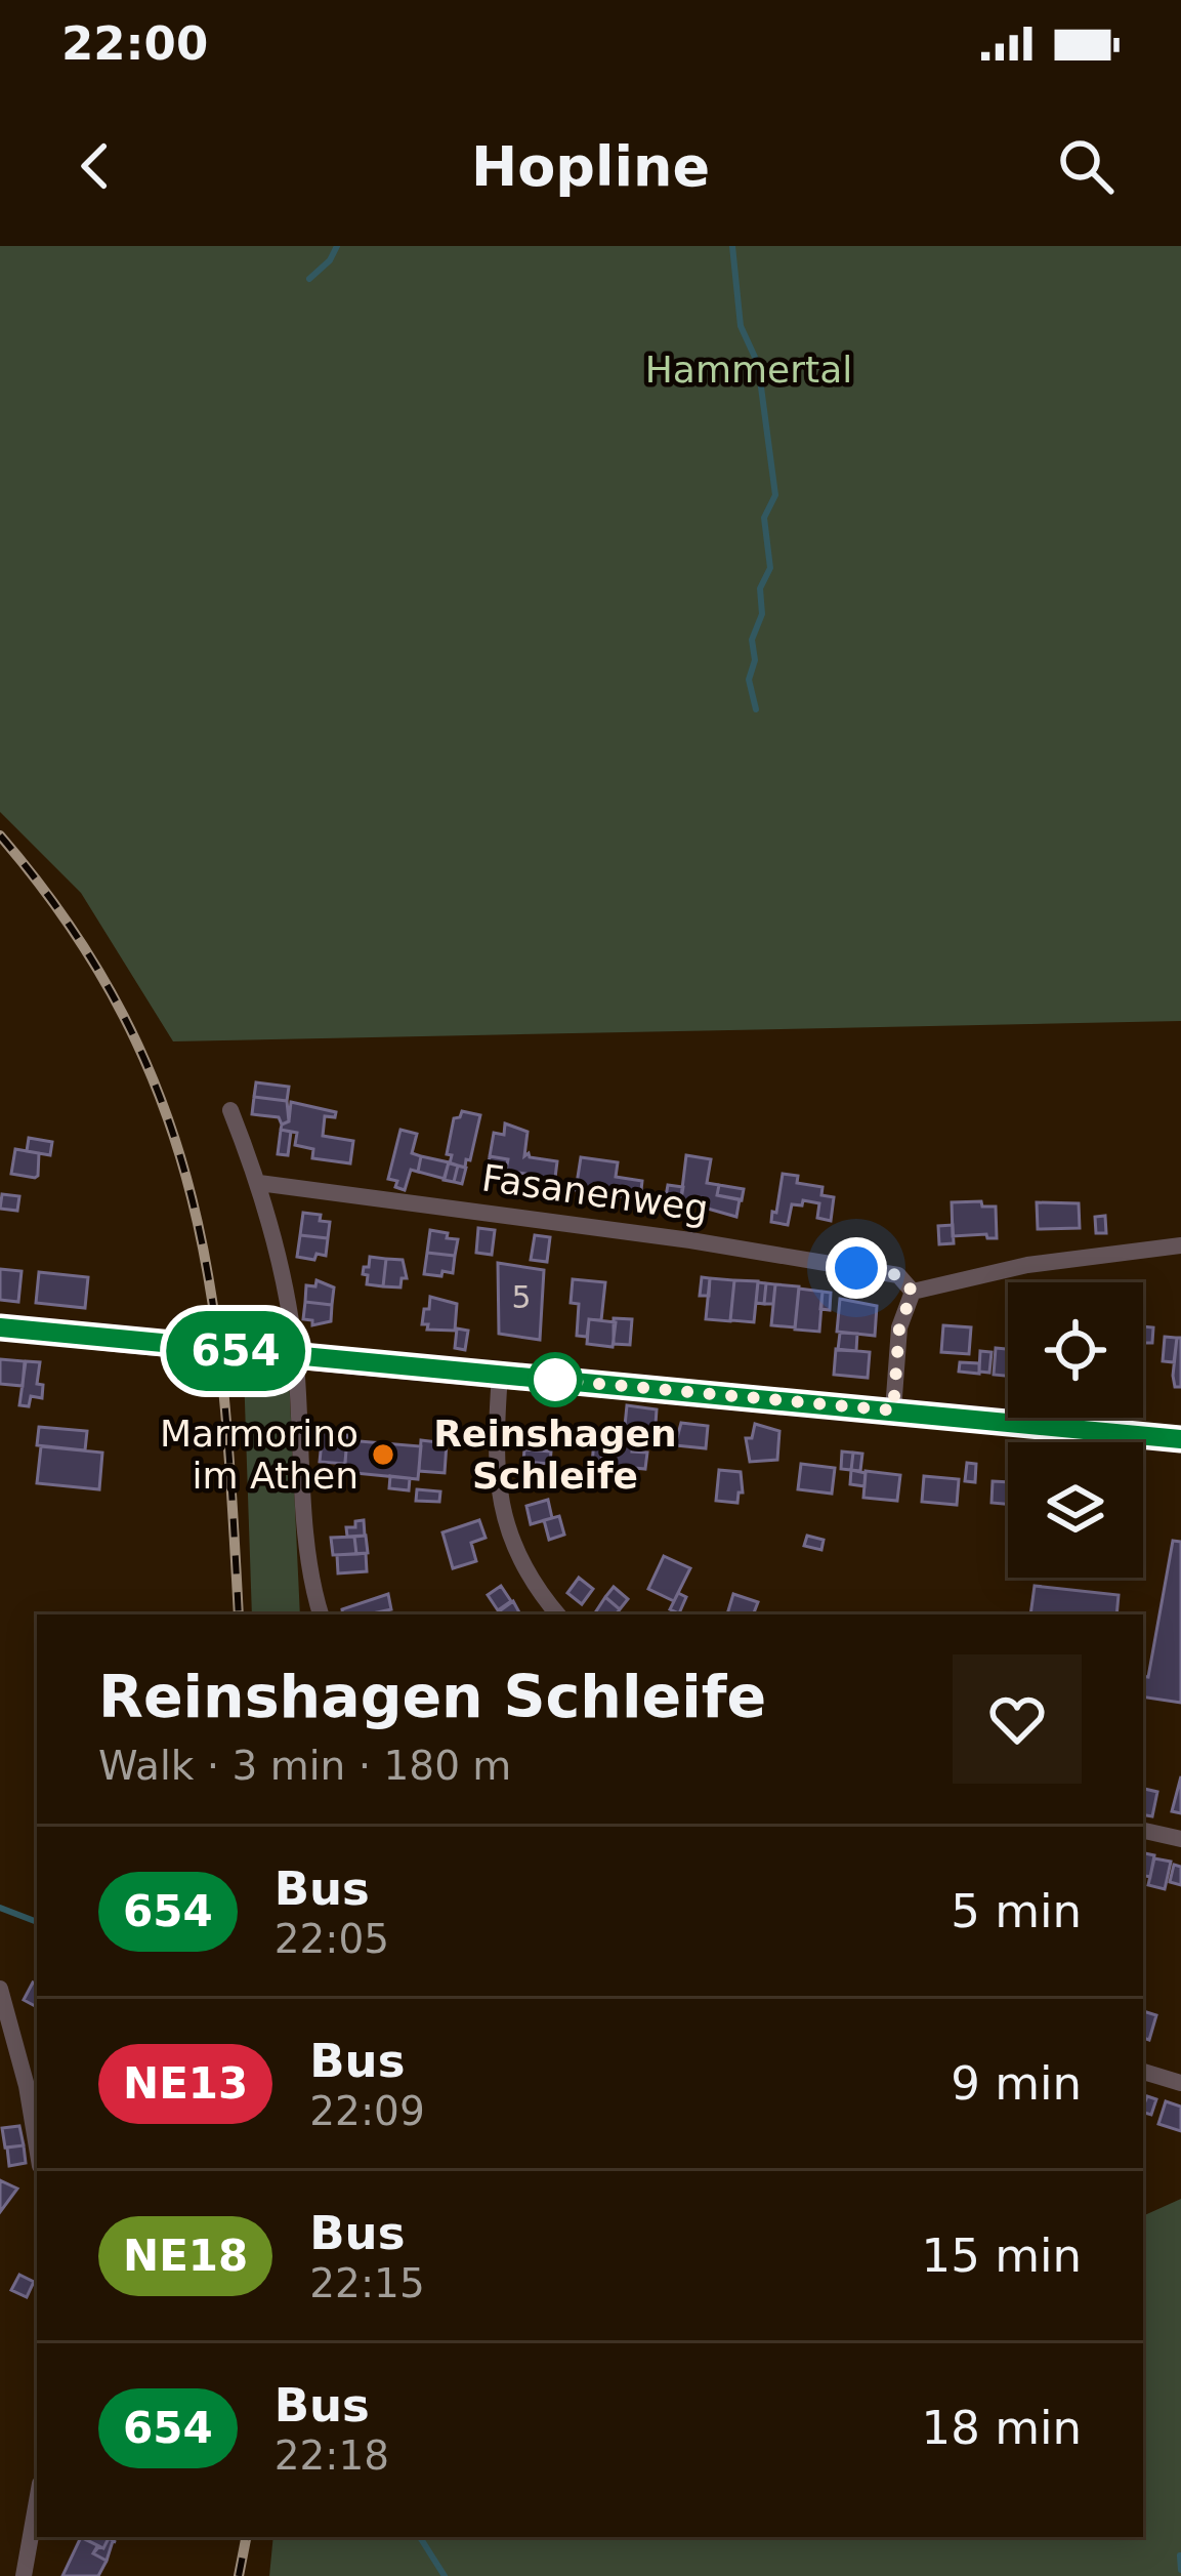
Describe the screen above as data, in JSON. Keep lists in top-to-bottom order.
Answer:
{
  "streets": {
    "street": ["Fasanenweg"]
  },
  "parks": ["Hammertal"],
  "places": ["Reinshagen Schleife", "Marmorino im Athen"],
  "lines": ["bus line 654"],
  "house_numbers": ["5"],
  "page": {
    "status": "22:00",
    "header": "Hopline",
    "on_map": "654",
    "heading": ["Reinshagen Schleife", "Walk · 3 min · 180 m"],
    "list": [
      {
        "mark": "654",
        "name": "Bus",
        "note": "22:05",
        "value": "5 min"
      },
      {
        "mark": "NE13",
        "name": "Bus",
        "note": "22:09",
        "value": "9 min"
      },
      {
        "mark": "NE18",
        "name": "Bus",
        "note": "22:15",
        "value": "15 min"
      },
      {
        "mark": "654",
        "name": "Bus",
        "note": "22:18",
        "value": "18 min"
      }
    ]
  }
}
